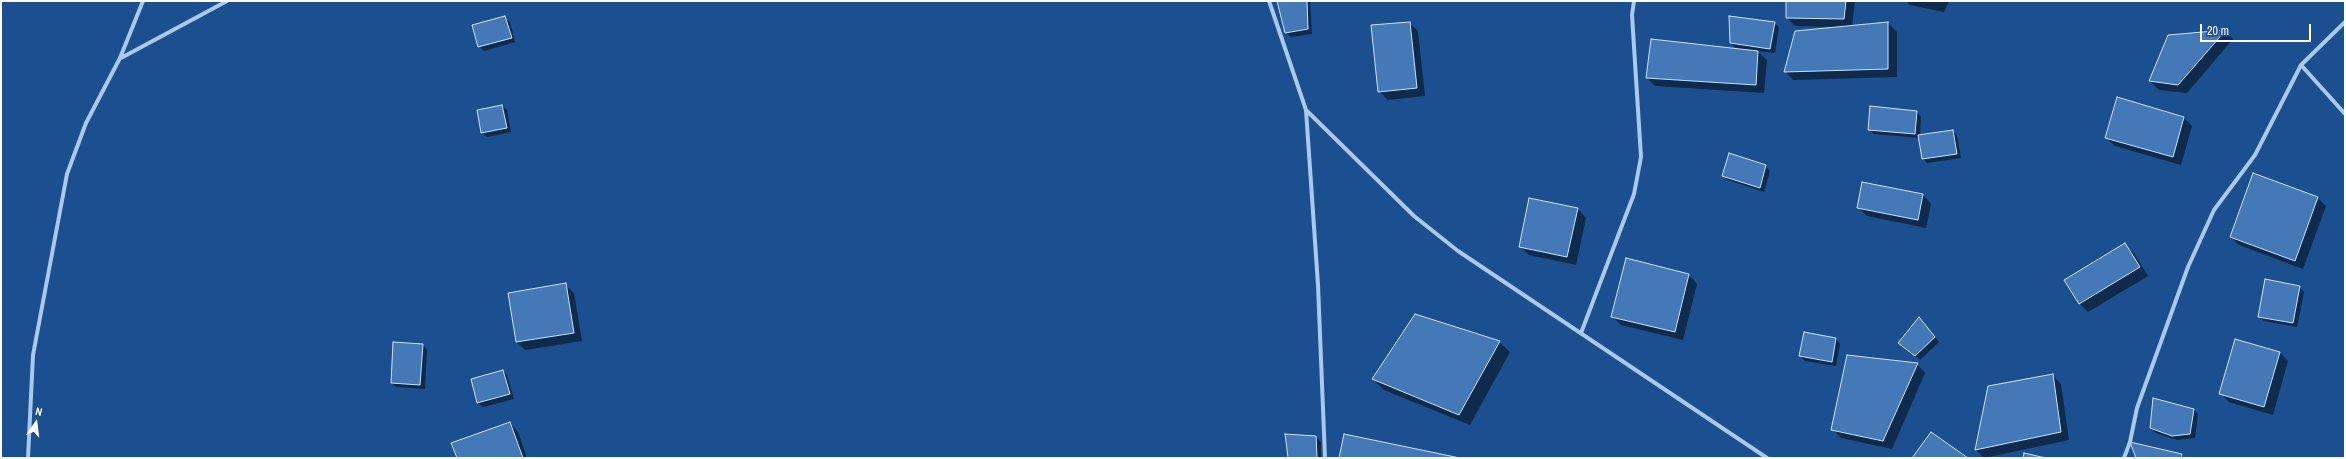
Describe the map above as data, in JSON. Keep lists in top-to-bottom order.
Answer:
{
  "scale_bar": "20 m",
  "north": "top"
}
